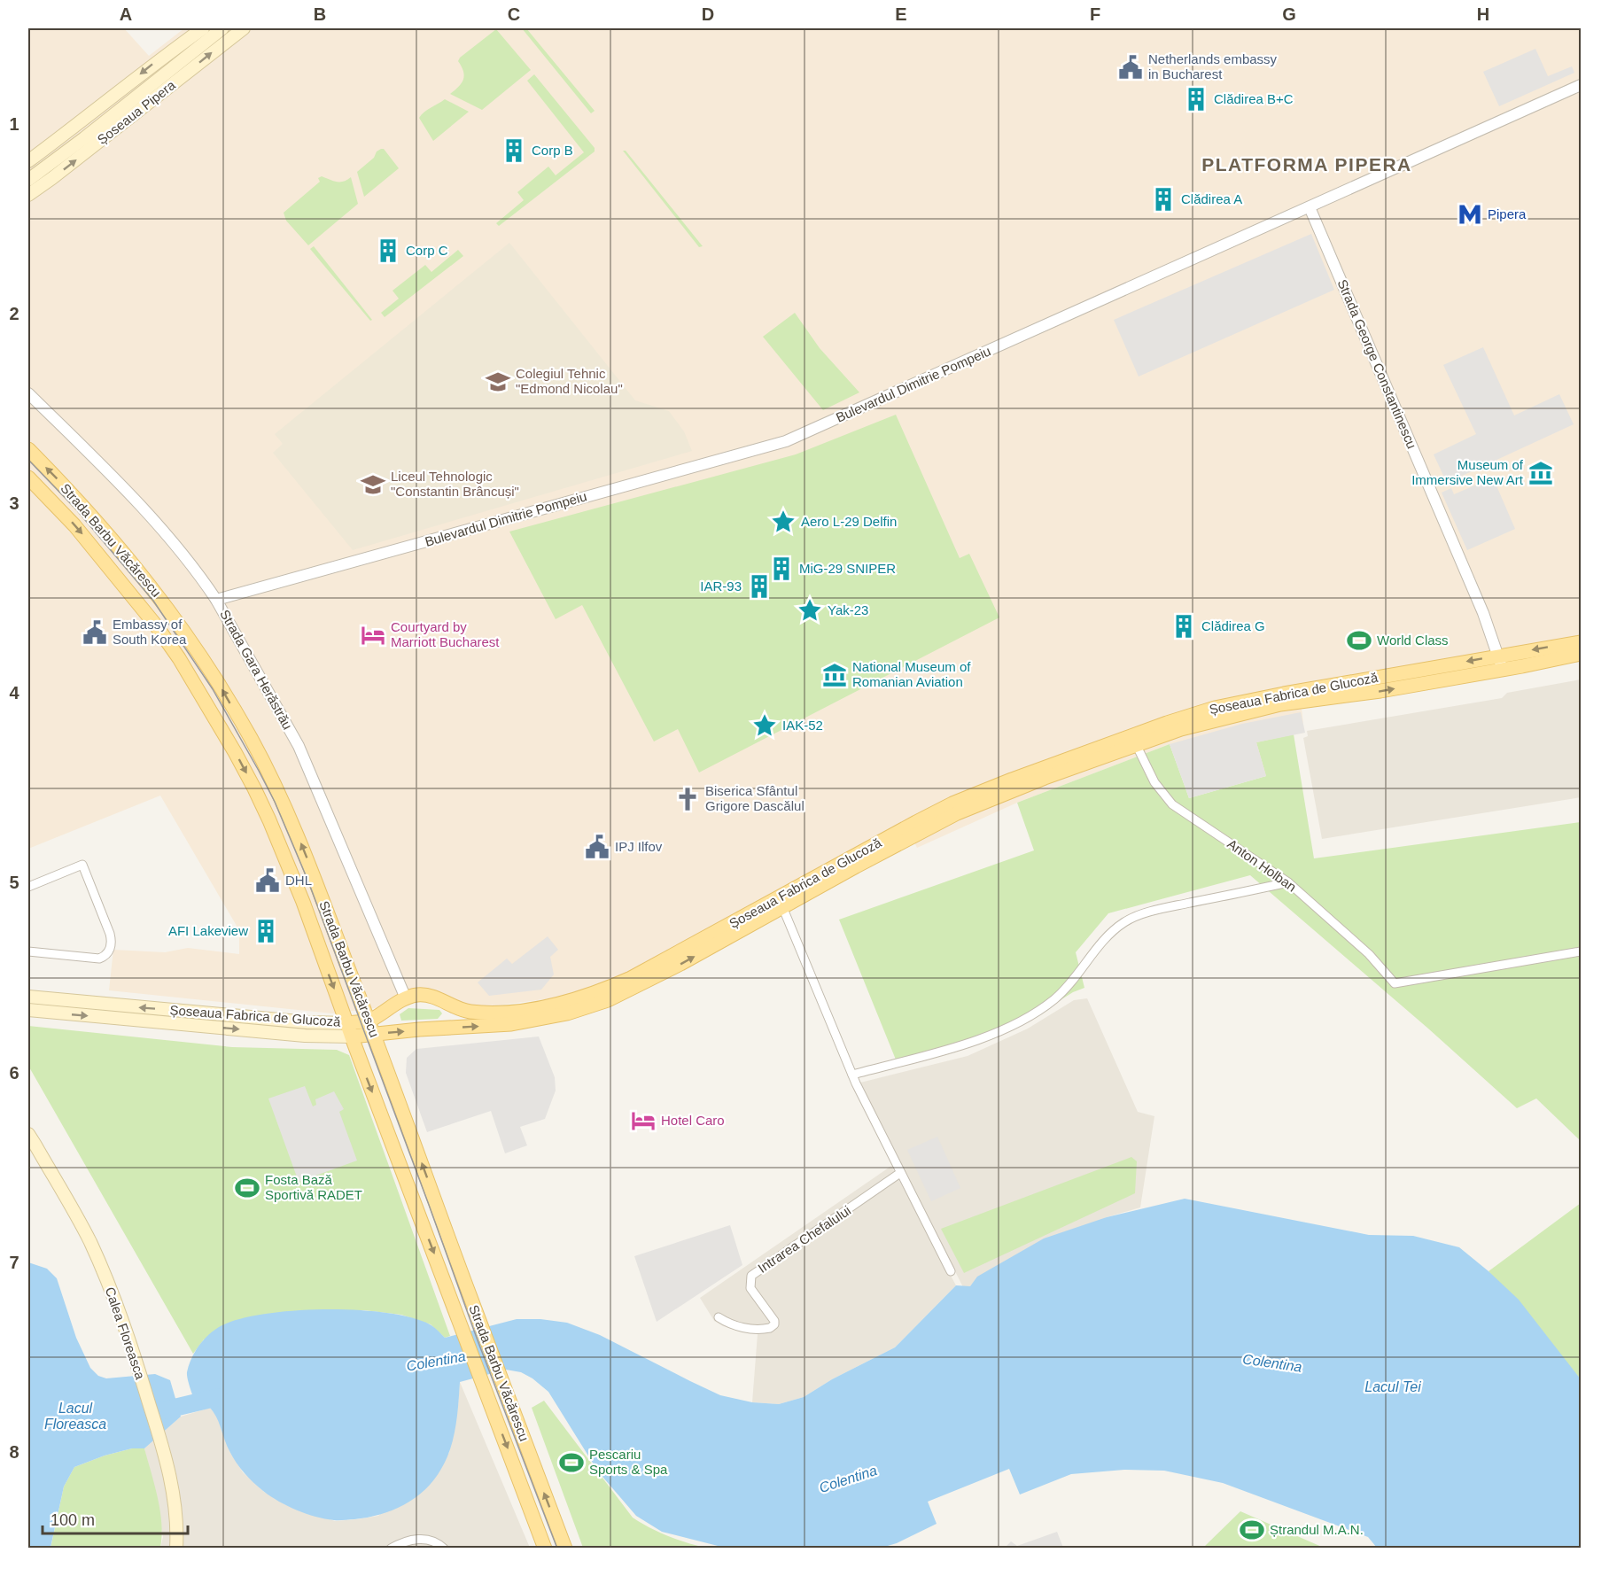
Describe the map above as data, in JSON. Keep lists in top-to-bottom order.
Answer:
{
  "streets": {
    "main road": [
      "Șoseaua Pipera",
      "Strada Barbu Văcărescu",
      "Șoseaua Fabrica de Glucoză",
      "Calea Floreasca"
    ],
    "street": [
      "Strada George Constantinescu",
      "Bulevardul Dimitrie Pompeiu",
      "Strada Gara Herăstrău",
      "Anton Holban",
      "Intrarea Chefalului"
    ]
  },
  "crossings": [
    ["Strada George Constantinescu", "Bulevardul Dimitrie Pompeiu"],
    ["Strada George Constantinescu", "Șoseaua Fabrica de Glucoză"],
    ["Bulevardul Dimitrie Pompeiu", "Strada Gara Herăstrău"],
    ["Strada Barbu Văcărescu", "Șoseaua Fabrica de Glucoză"],
    ["Strada Gara Herăstrău", "Șoseaua Fabrica de Glucoză"],
    ["Șoseaua Fabrica de Glucoză", "Anton Holban"]
  ],
  "districts": ["PLATFORMA PIPERA"],
  "water": ["Colentina", "Lacul Tei", "Lacul Floreasca"],
  "places": {
    "public building": [
      "Netherlands embassy in Bucharest",
      "Embassy of South Korea",
      "IPJ Ilfov",
      "DHL"
    ],
    "building": [
      "Clădirea B+C",
      "Corp B",
      "Clădirea A",
      "Corp C",
      "MiG-29 SNIPER",
      "IAR-93",
      "Clădirea G",
      "AFI Lakeview"
    ],
    "metro station": ["Pipera"],
    "school or university": ["Colegiul Tehnic \"Edmond Nicolau\"", "Liceul Tehnologic \"Constantin Brâncuși\""],
    "museum": ["Museum of Immersive New Art", "National Museum of Romanian Aviation"],
    "place": ["Aero L-29 Delfin", "Yak-23", "IAK-52"],
    "hotel": ["Courtyard by Marriott Bucharest", "Hotel Caro"],
    "sports": [
      "World Class",
      "Fosta Bază Sportivă RADET",
      "Pescariu Sports & Spa",
      "Ștrandul M.A.N."
    ],
    "church": ["Biserica Sfântul Grigore Dascălul"]
  },
  "scale_bar": "100 m",
  "grid": {
    "columns": [
      "A",
      "B",
      "C",
      "D",
      "E",
      "F",
      "G",
      "H"
    ],
    "rows": [
      "1",
      "2",
      "3",
      "4",
      "5",
      "6",
      "7",
      "8"
    ]
  }
}
